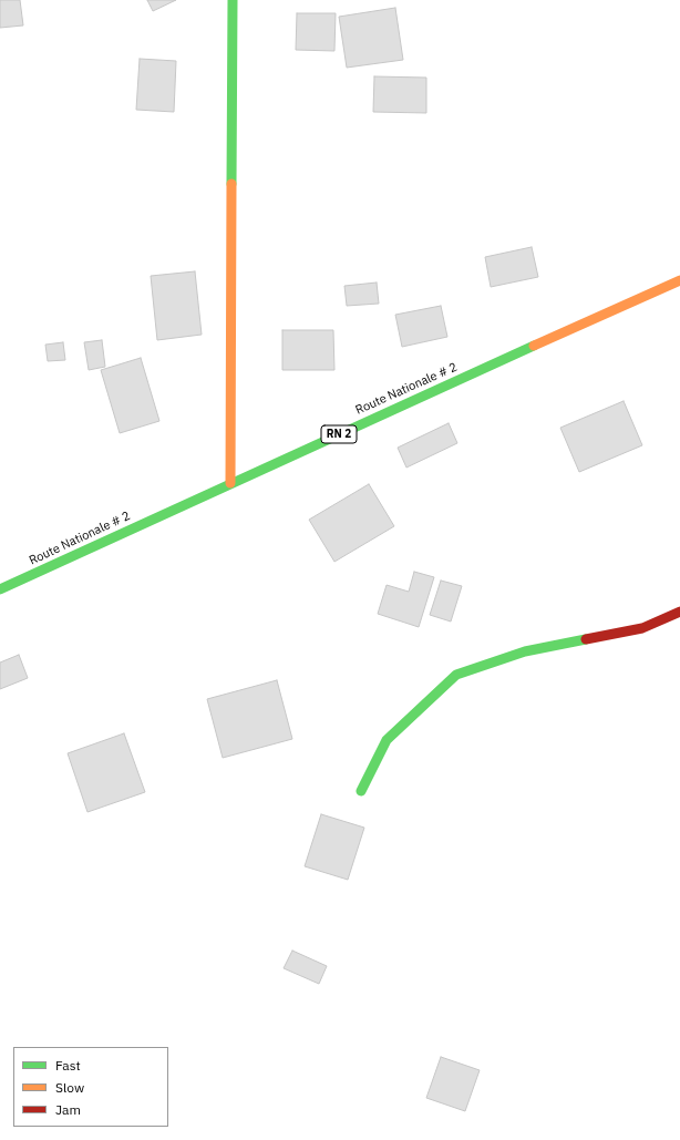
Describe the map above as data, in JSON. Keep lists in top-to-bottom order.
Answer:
{
  "streets": {
    "street": ["Route Nationale # 2", "RN 2"]
  },
  "legend": ["Fast", "Slow", "Jam"]
}
